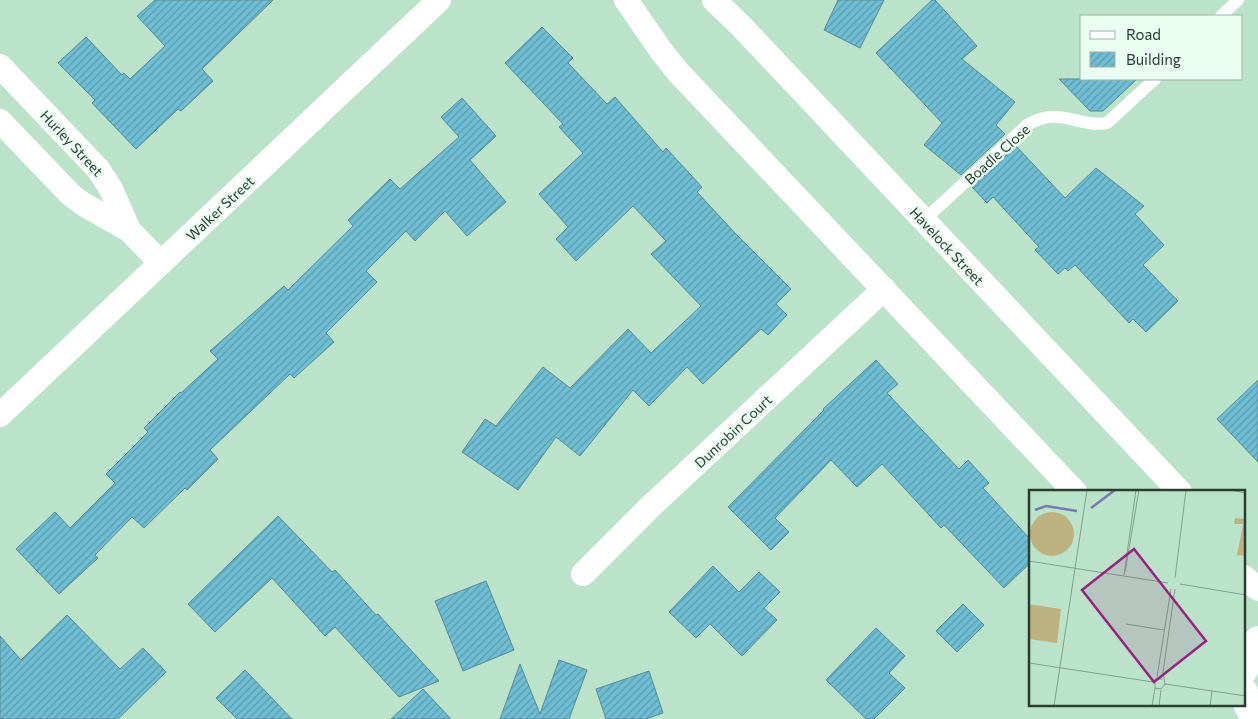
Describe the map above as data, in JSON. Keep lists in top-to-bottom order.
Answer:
{
  "streets": {
    "street": [
      "Hurley Street",
      "Walker Street",
      "Havelock Street",
      "Dunrobin Court"
    ],
    "lane": ["Boadle Close"]
  },
  "crossings": [
    ["Hurley Street", "Walker Street"],
    ["Boadle Close", "Havelock Street"]
  ],
  "legend": ["Road", "Building"]
}
